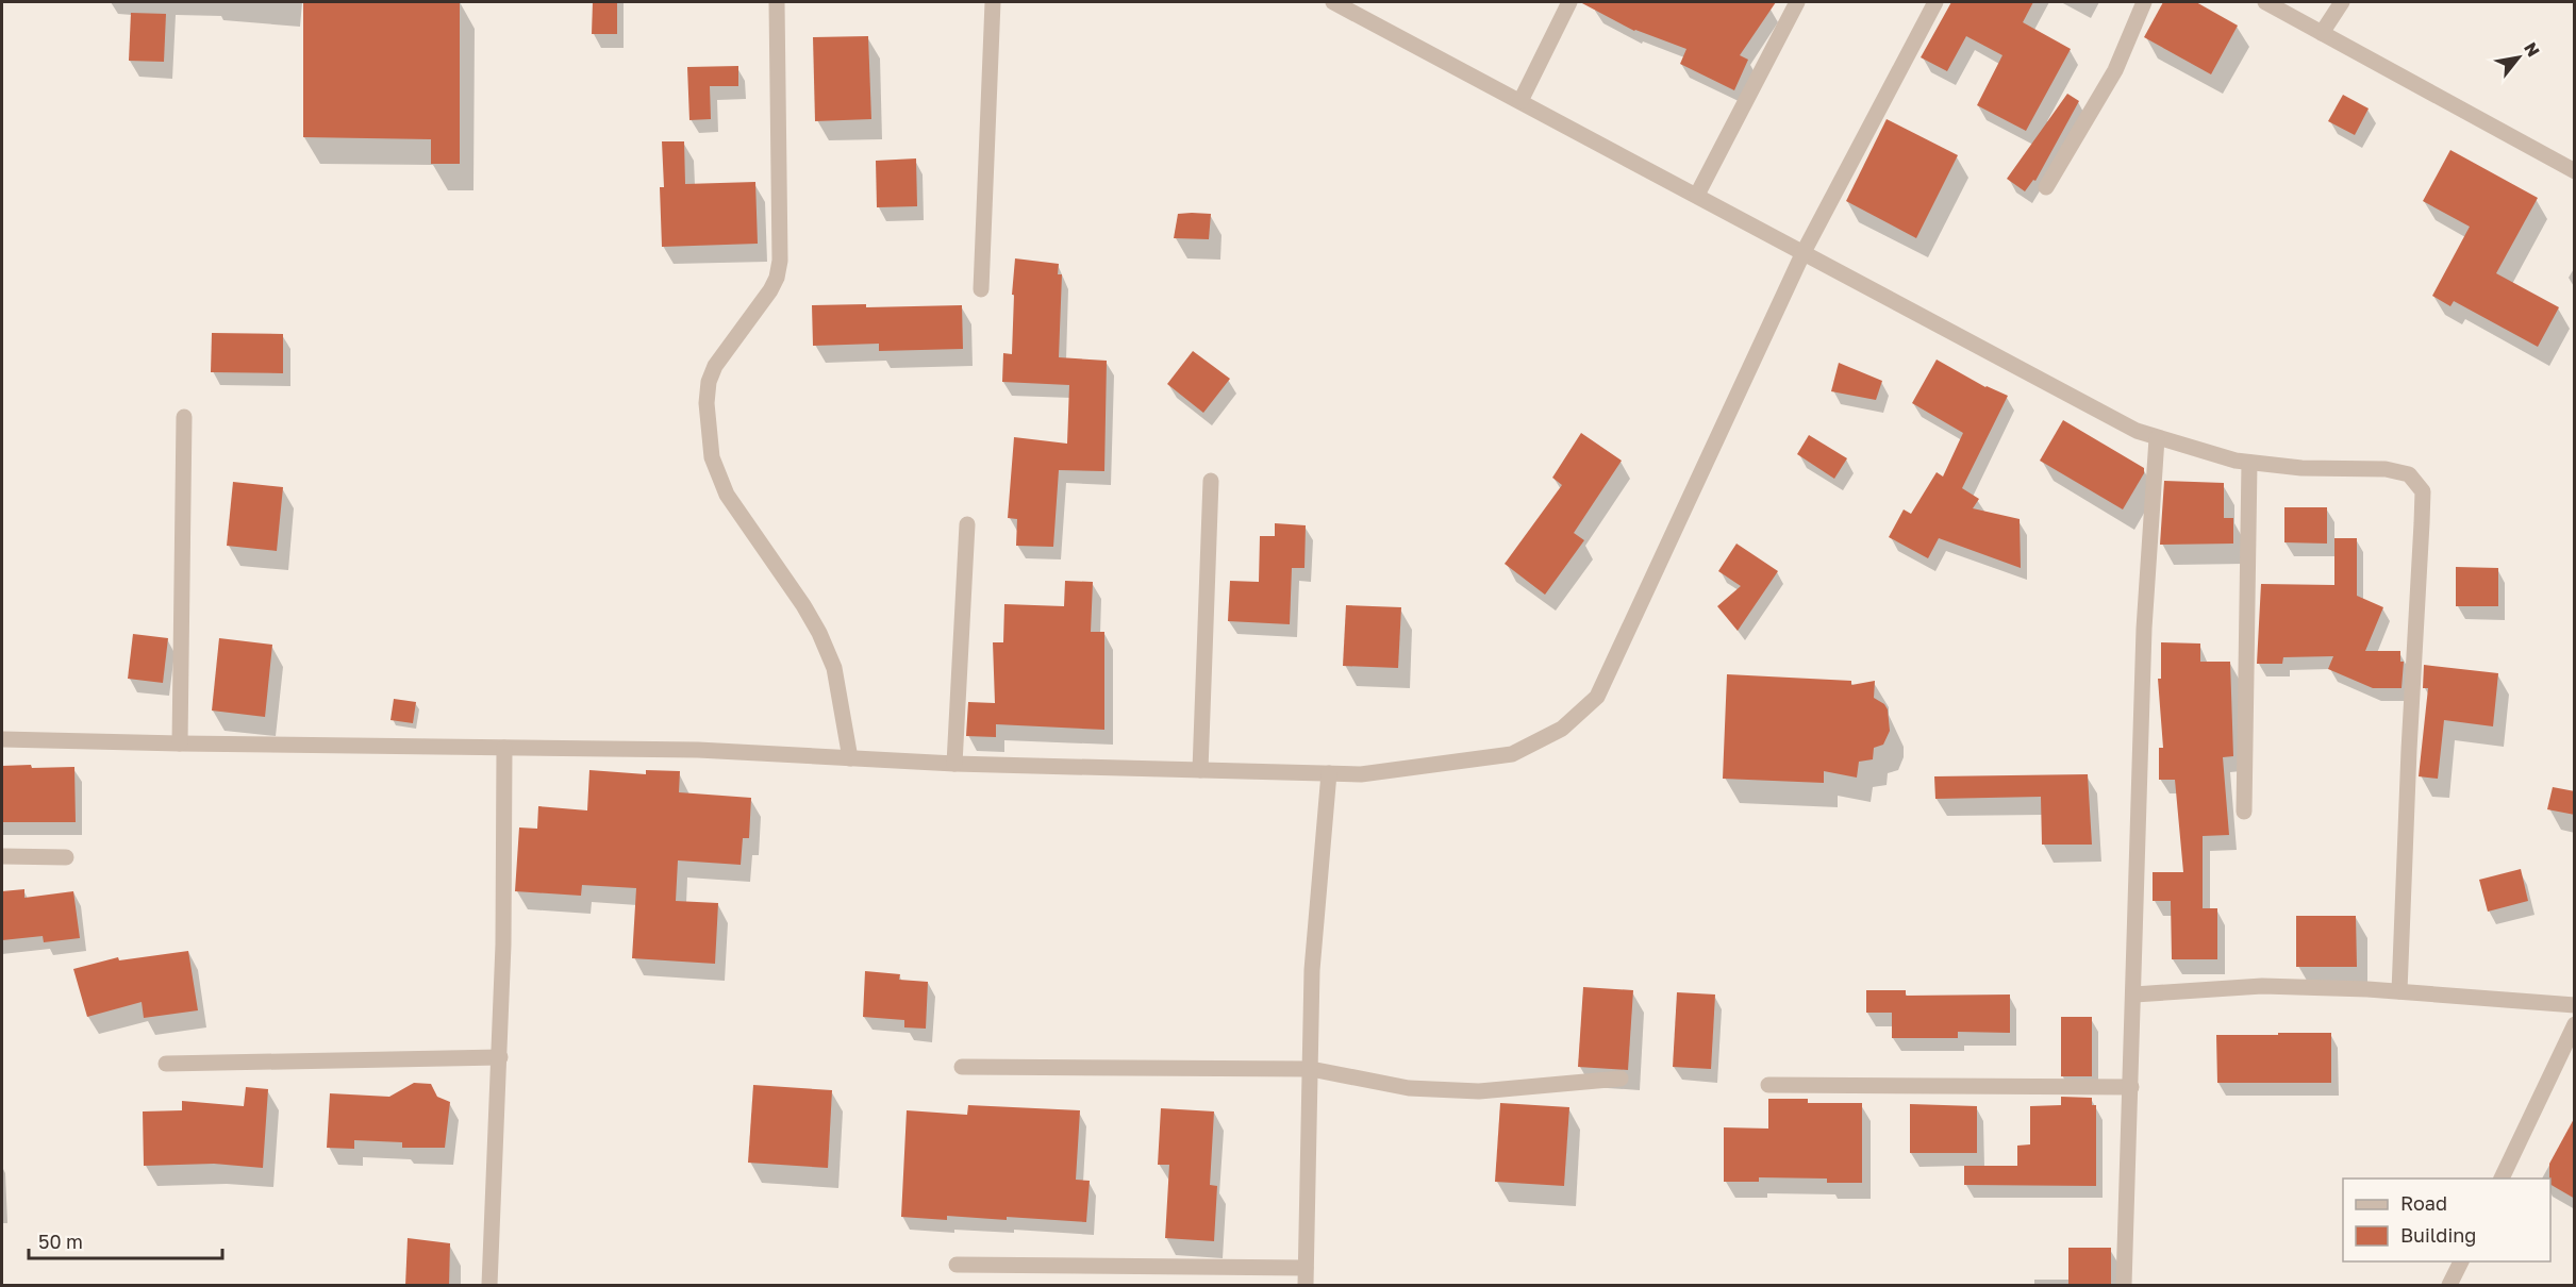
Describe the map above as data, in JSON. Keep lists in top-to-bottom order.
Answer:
{
  "legend": ["Road", "Building"],
  "scale_bar": "50 m",
  "north": "top right"
}
